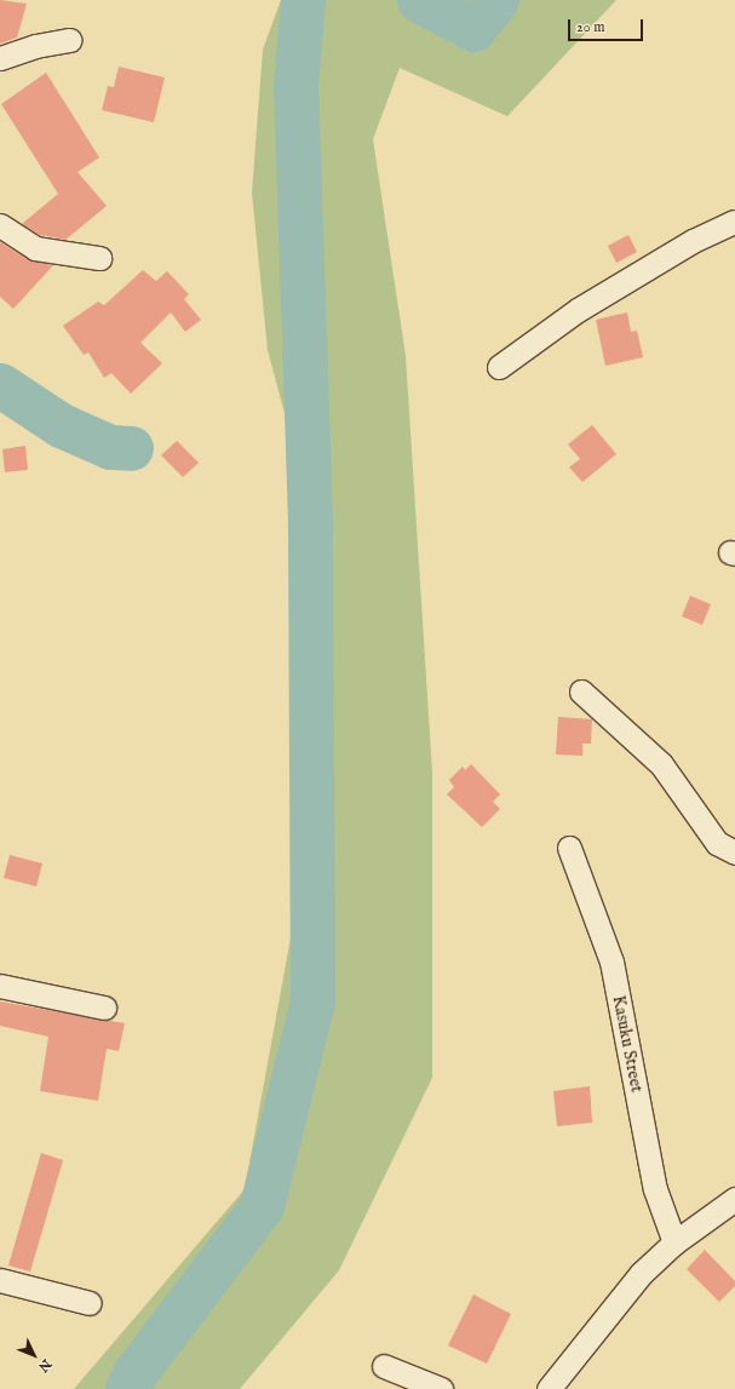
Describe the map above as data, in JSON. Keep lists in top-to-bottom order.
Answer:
{
  "streets": {
    "street": ["Kasuku Street"]
  },
  "scale_bar": "20 m",
  "north": "bottom right"
}
